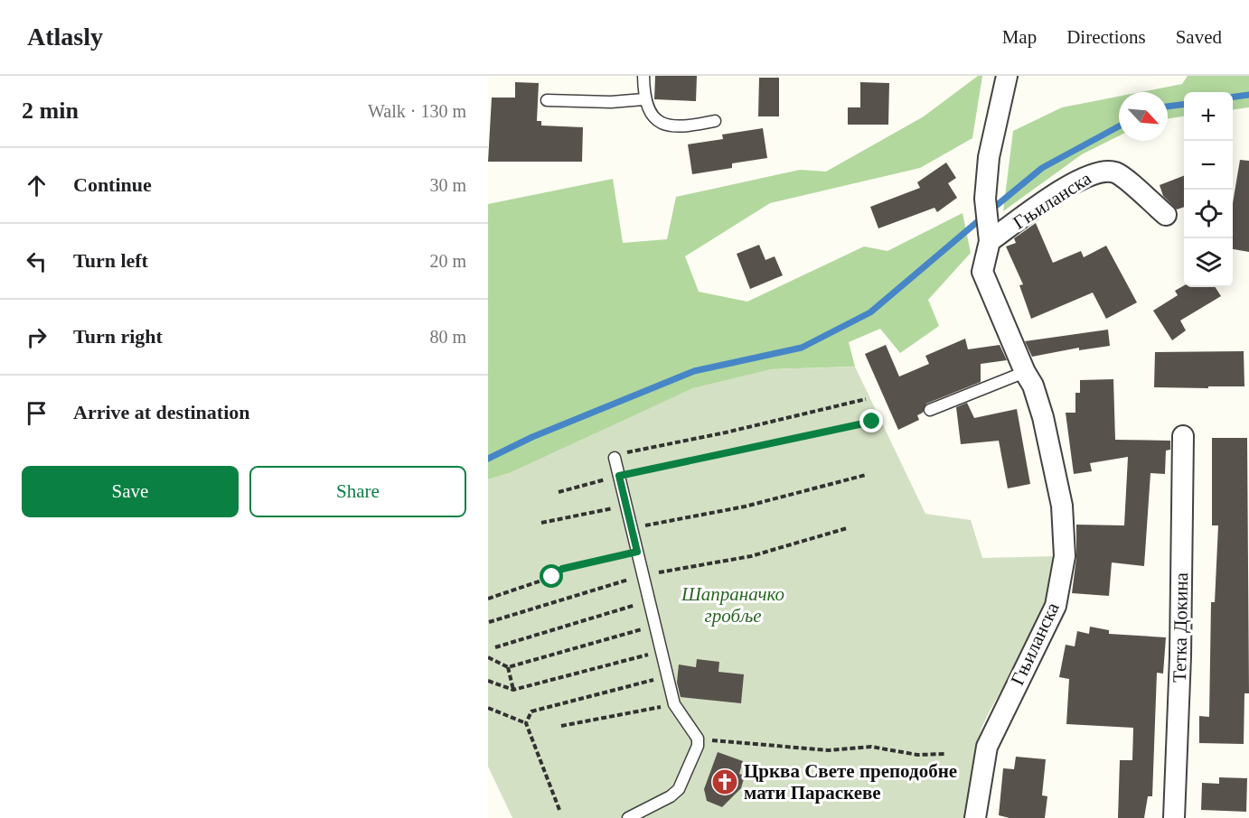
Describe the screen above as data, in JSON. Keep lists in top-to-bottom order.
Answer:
{
  "streets": {
    "street": ["Гњиланска", "Тетка Докина"]
  },
  "parks": ["Шапраначко гробље"],
  "places": {
    "church": ["Црква Свете преподобне мати Параскеве"]
  },
  "north": "bottom right",
  "page": {
    "header": "Atlasly",
    "nav": ["Map", "Directions", "Saved"],
    "heading": ["2 min", "Walk · 130 m"],
    "map_buttons": ["+", "−"],
    "list": [
      ["Continue", "30 m"],
      ["Turn left", "20 m"],
      ["Turn right", "80 m"],
      "Arrive at destination"
    ],
    "buttons": ["Save", "Share"]
  }
}
